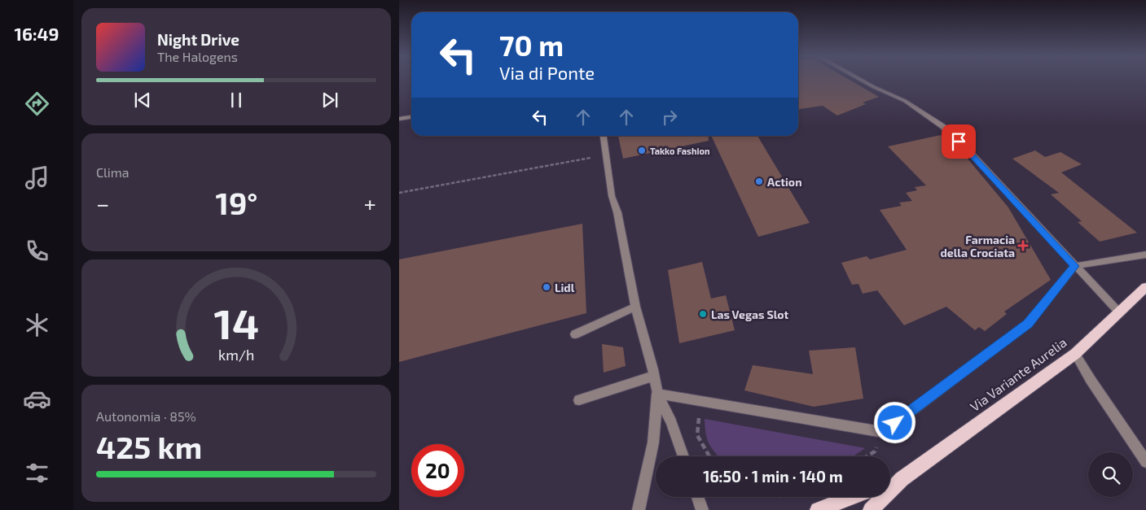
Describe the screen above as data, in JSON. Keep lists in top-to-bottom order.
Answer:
{
  "streets": {
    "main road": ["Via Variante Aurelia"]
  },
  "places": {
    "other": [
      "Takko Fashion",
      "Action",
      "Lidl",
      "Las Vegas Slot"
    ],
    "health": ["Farmacia della Crociata"]
  },
  "page": {
    "tabs": "16:49",
    "turn": ["70 m", "Via di Ponte"],
    "song": ["Night Drive", "The Halogens"],
    "tile": [
      "Clima",
      ["Autonomia · 85%", "425 km"]
    ],
    "heat": ["−", "19°", "+"],
    "limit": "20",
    "trip": "16:50 · 1 min · 140 m",
    "gauge": ["14", "km/h"]
  }
}
